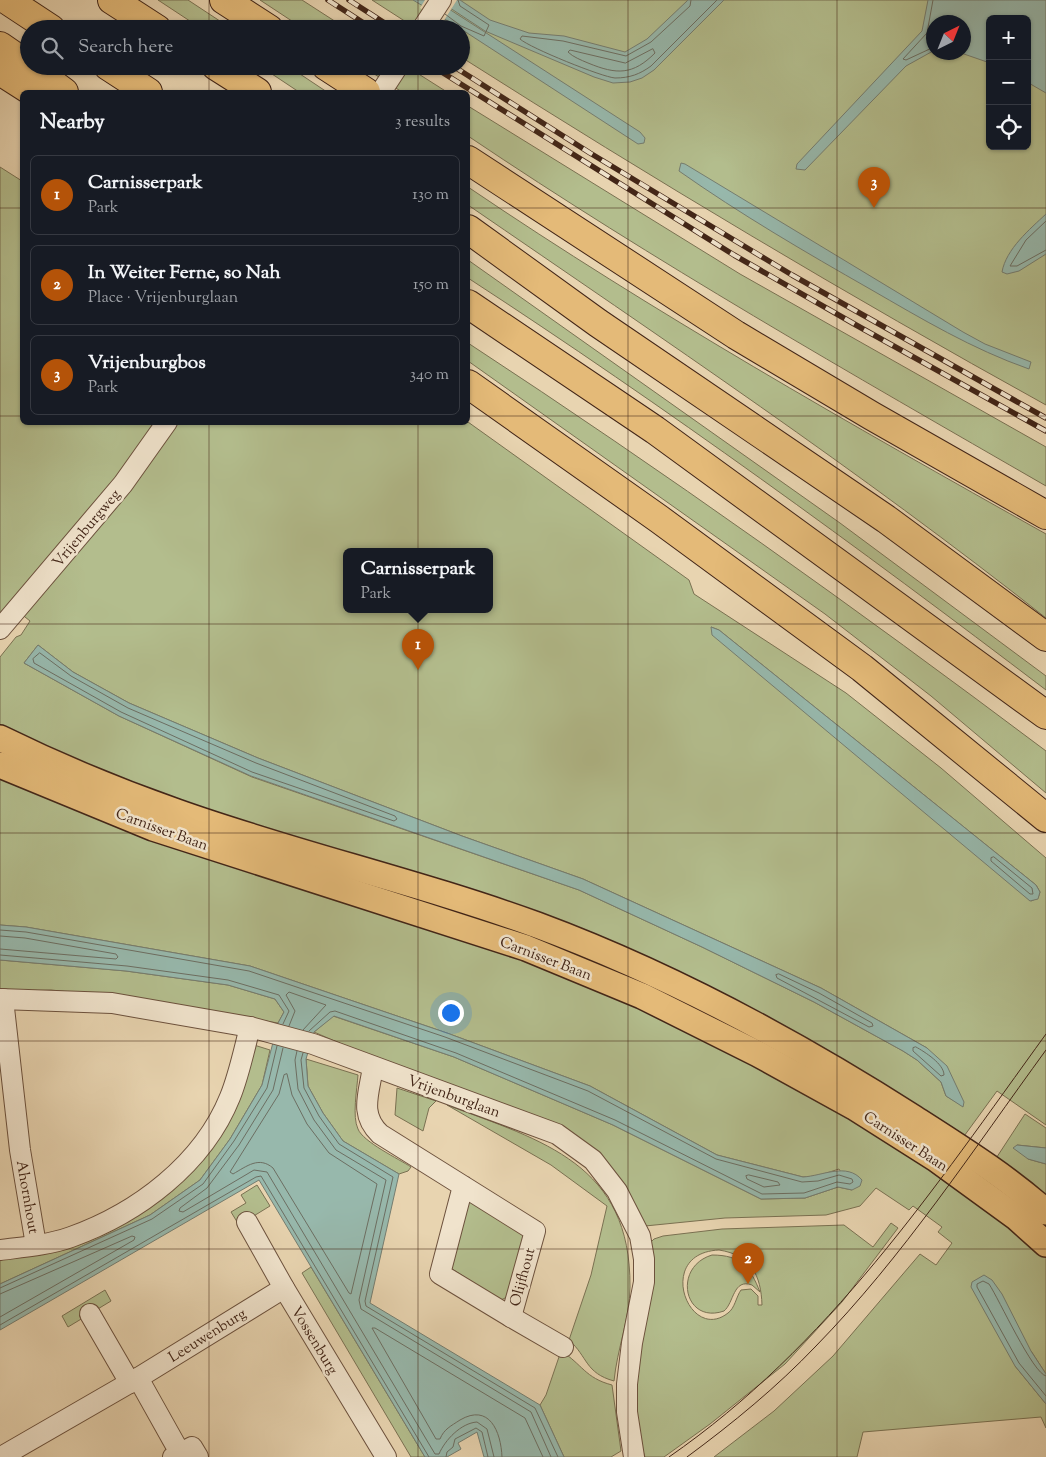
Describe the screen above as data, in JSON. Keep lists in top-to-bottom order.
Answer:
{
  "streets": {
    "main road": ["Carnisser Baan"],
    "street": [
      "Vrijenburgweg",
      "Vrijenburglaan",
      "Ahornhout",
      "Olijfhout",
      "Leeuwenburg",
      "Vossenburg"
    ]
  },
  "crossings": [
    ["Vrijenburglaan", "Ahornhout"],
    ["Vrijenburglaan", "Olijfhout"],
    ["Leeuwenburg", "Vossenburg"]
  ],
  "north": "top right",
  "page": {
    "map_buttons": ["+", "−"],
    "search": "Search here",
    "heading": ["Nearby", "3 results"],
    "list": [
      {
        "mark": "1",
        "name": "Carnisserpark",
        "note": "Park",
        "value": "130 m"
      },
      {
        "mark": "2",
        "name": "In Weiter Ferne, so Nah",
        "note": "Place · Vrijenburglaan",
        "value": "150 m"
      },
      {
        "mark": "3",
        "name": "Vrijenburgbos",
        "note": "Park",
        "value": "340 m"
      }
    ],
    "pins": ["3", "1", "2"],
    "popup": ["Carnisserpark", "Park"]
  }
}
